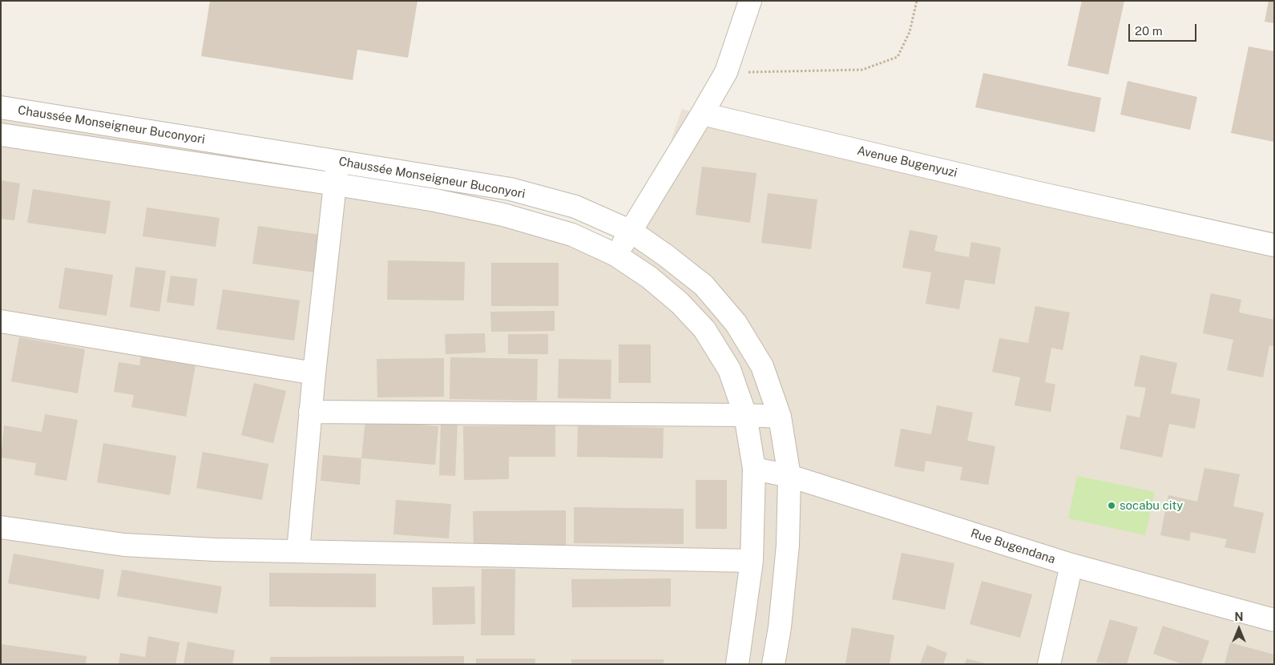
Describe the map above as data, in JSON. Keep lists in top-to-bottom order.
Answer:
{
  "streets": {
    "street": ["Chaussée Monseigneur Buconyori", "Avenue Bugenyuzi", "Rue Bugendana"]
  },
  "crossings": [
    ["Chaussée Monseigneur Buconyori", "Rue Bugendana"]
  ],
  "places": ["socabu city"],
  "scale_bar": "20 m",
  "north": "top"
}
